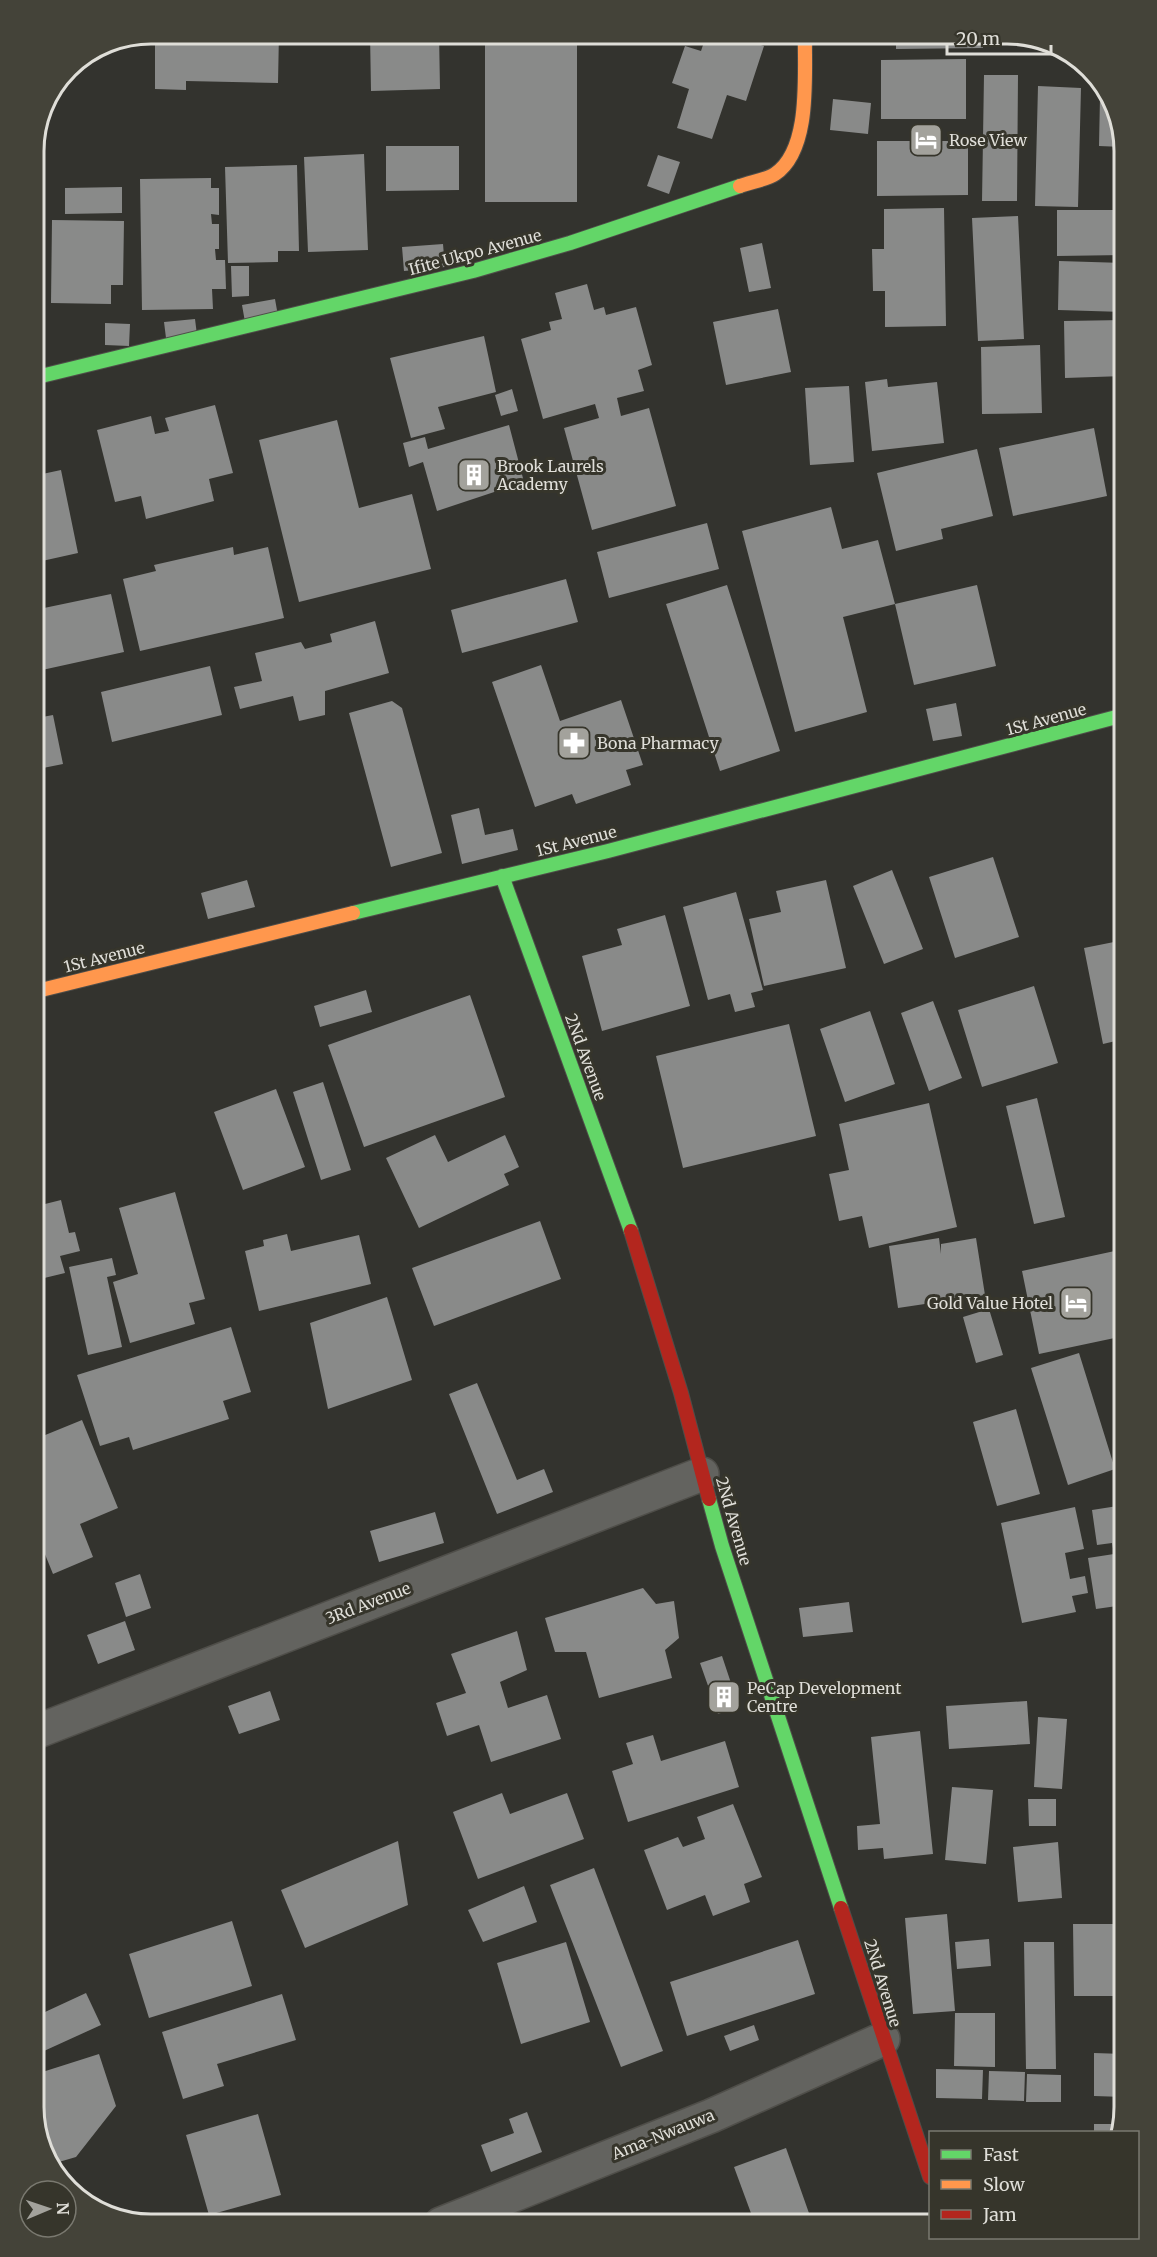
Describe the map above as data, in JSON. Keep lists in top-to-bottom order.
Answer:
{
  "streets": {
    "street": [
      "Ifite Ukpo Avenue",
      "1St Avenue",
      "2Nd Avenue",
      "3Rd Avenue",
      "Ama-Nwauwa"
    ]
  },
  "crossings": [
    ["1St Avenue", "2Nd Avenue"],
    ["2Nd Avenue", "3Rd Avenue"],
    ["2Nd Avenue", "Ama-Nwauwa"]
  ],
  "places": {
    "hotel": ["Rose View", "Gold Value Hotel"],
    "building": ["Brook Laurels Academy", "PeCap Development Centre"],
    "pharmacy": ["Bona Pharmacy"]
  },
  "legend": ["Fast", "Slow", "Jam"],
  "scale_bar": "20 m",
  "north": "right"
}
